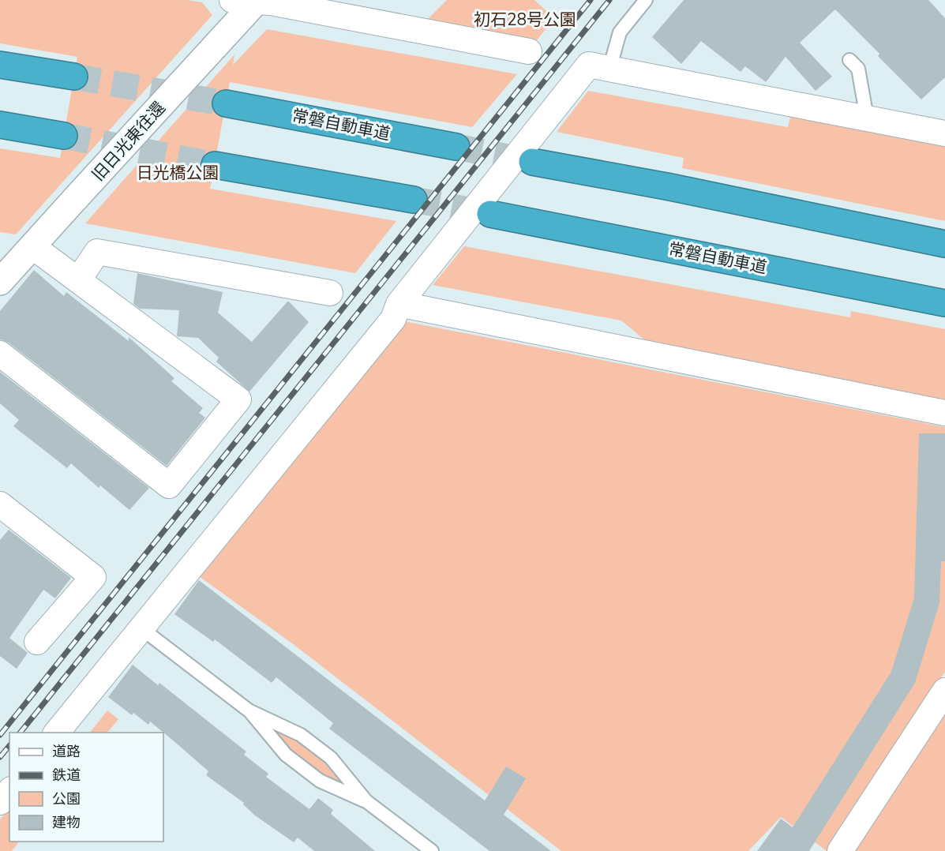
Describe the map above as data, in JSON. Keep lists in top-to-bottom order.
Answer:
{
  "streets": {
    "highway": ["常磐自動車道"],
    "street": ["旧日光東往還"]
  },
  "parks": ["初石28号公園", "日光橋公園"],
  "legend": [
    "道路",
    "鉄道",
    "公園",
    "建物"
  ]
}
